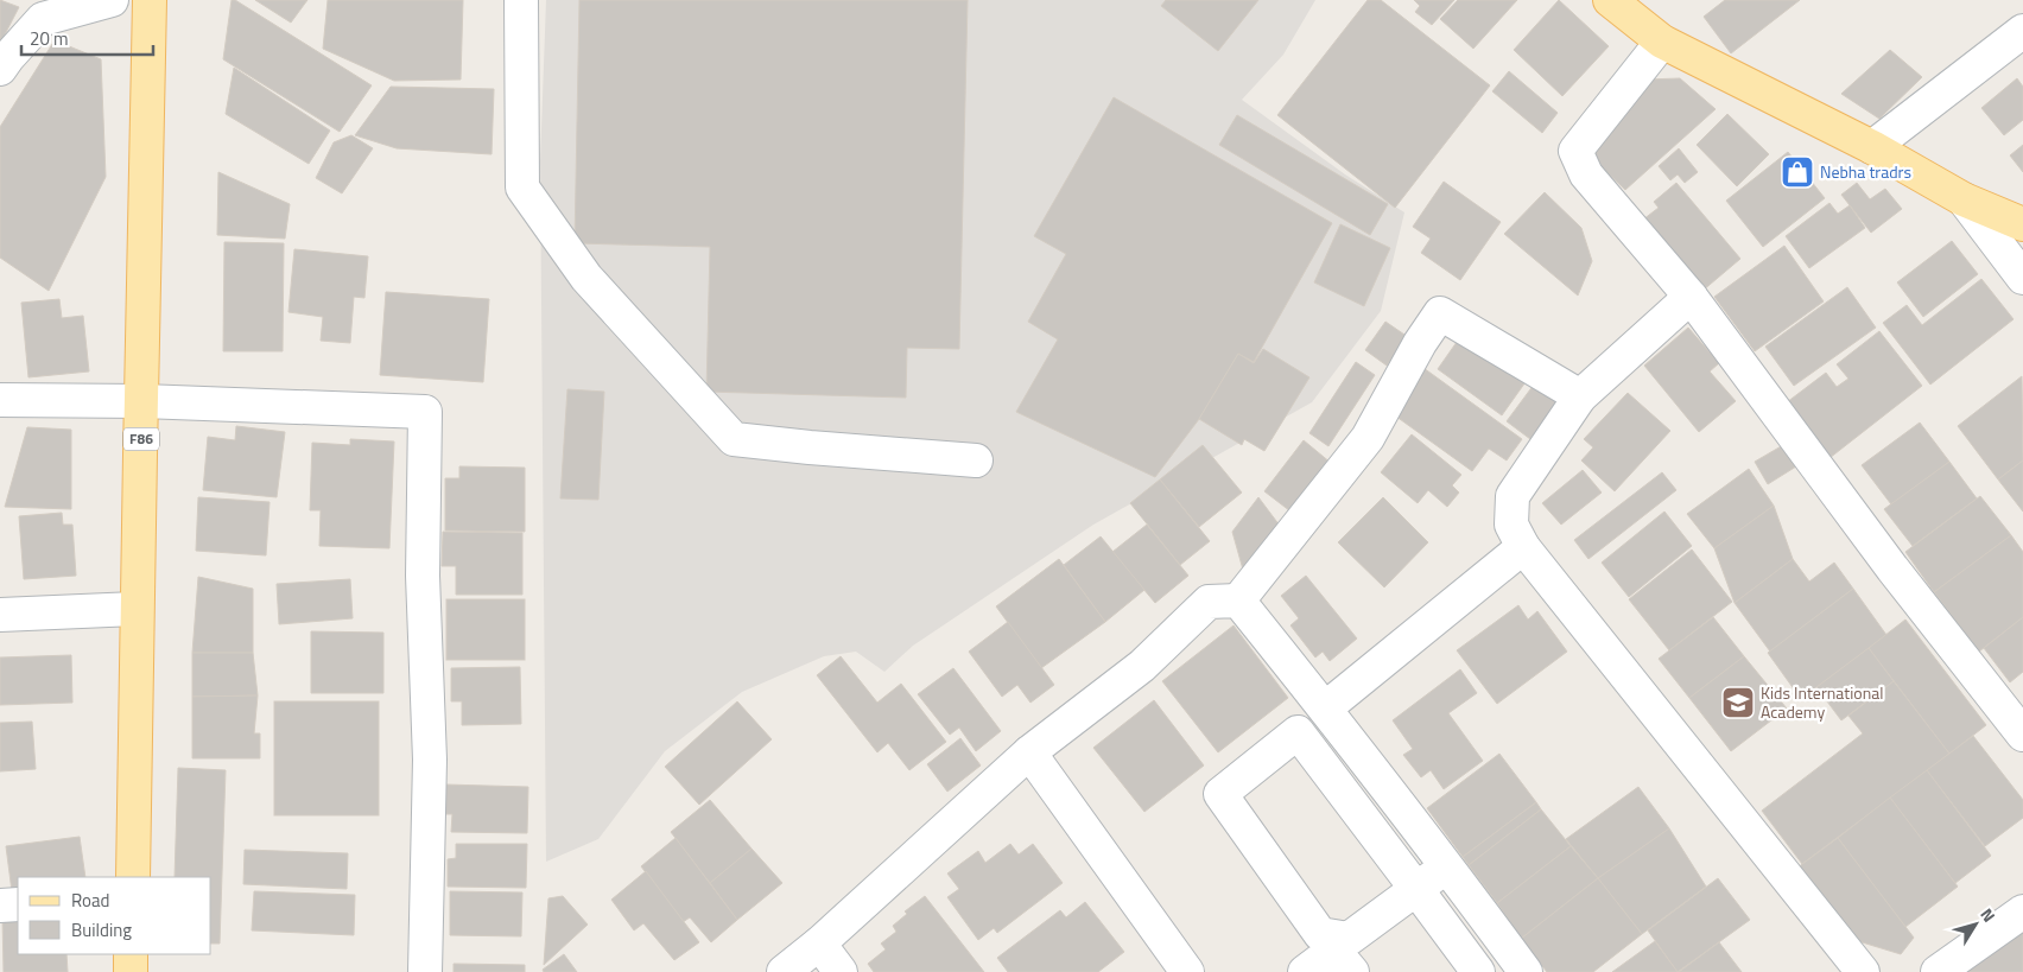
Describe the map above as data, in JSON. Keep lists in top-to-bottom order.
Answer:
{
  "streets": {
    "main road": ["F86"]
  },
  "places": {
    "shop": ["Nebha tradrs"],
    "school or university": ["Kids International Academy"]
  },
  "legend": ["Road", "Building"],
  "scale_bar": "20 m",
  "north": "top right"
}
